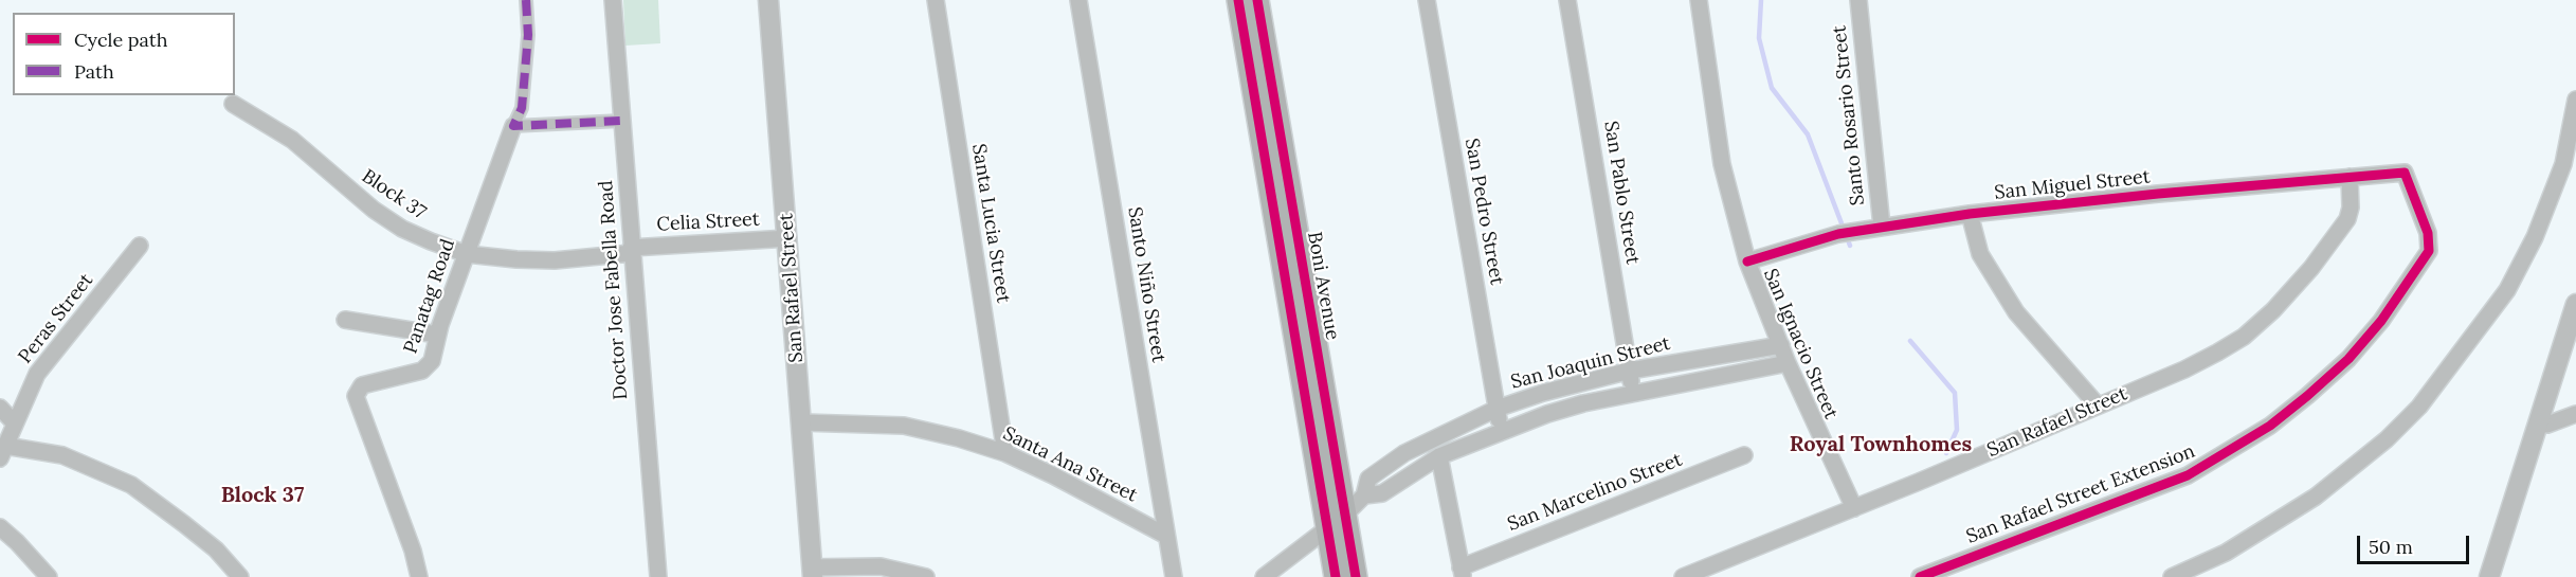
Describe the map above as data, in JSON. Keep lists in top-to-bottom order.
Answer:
{
  "streets": {
    "main road": ["Boni Avenue"],
    "street": [
      "Santo Rosario Street",
      "San Miguel Street",
      "San Pablo Street",
      "Block 37",
      "San Pedro Street",
      "Celia Street",
      "Santa Lucia Street",
      "Santo Niño Street",
      "San Rafael Street",
      "Doctor Jose Fabella Road",
      "Panatag Road",
      "Peras Street",
      "San Ignacio Street",
      "San Joaquin Street",
      "Santa Ana Street",
      "San Marcelino Street",
      "San Rafael Street Extension"
    ]
  },
  "crossings": [
    ["Santo Rosario Street", "San Miguel Street"],
    ["San Miguel Street", "San Rafael Street"],
    ["San Miguel Street", "San Ignacio Street"],
    ["San Miguel Street", "San Rafael Street Extension"],
    ["San Pablo Street", "San Joaquin Street"],
    ["Block 37", "Celia Street"],
    ["Block 37", "Doctor Jose Fabella Road"],
    ["Block 37", "Panatag Road"],
    ["San Pedro Street", "San Joaquin Street"],
    ["Celia Street", "San Rafael Street"],
    ["Celia Street", "Doctor Jose Fabella Road"],
    ["Santa Lucia Street", "Santa Ana Street"],
    ["Santo Niño Street", "Santa Ana Street"],
    ["Boni Avenue", "San Joaquin Street"],
    ["San Rafael Street", "San Ignacio Street"],
    ["San Rafael Street", "Santa Ana Street"],
    ["San Ignacio Street", "San Joaquin Street"]
  ],
  "districts": ["Royal Townhomes", "Block 37"],
  "legend": ["Cycle path", "Path"],
  "scale_bar": "50 m"
}
